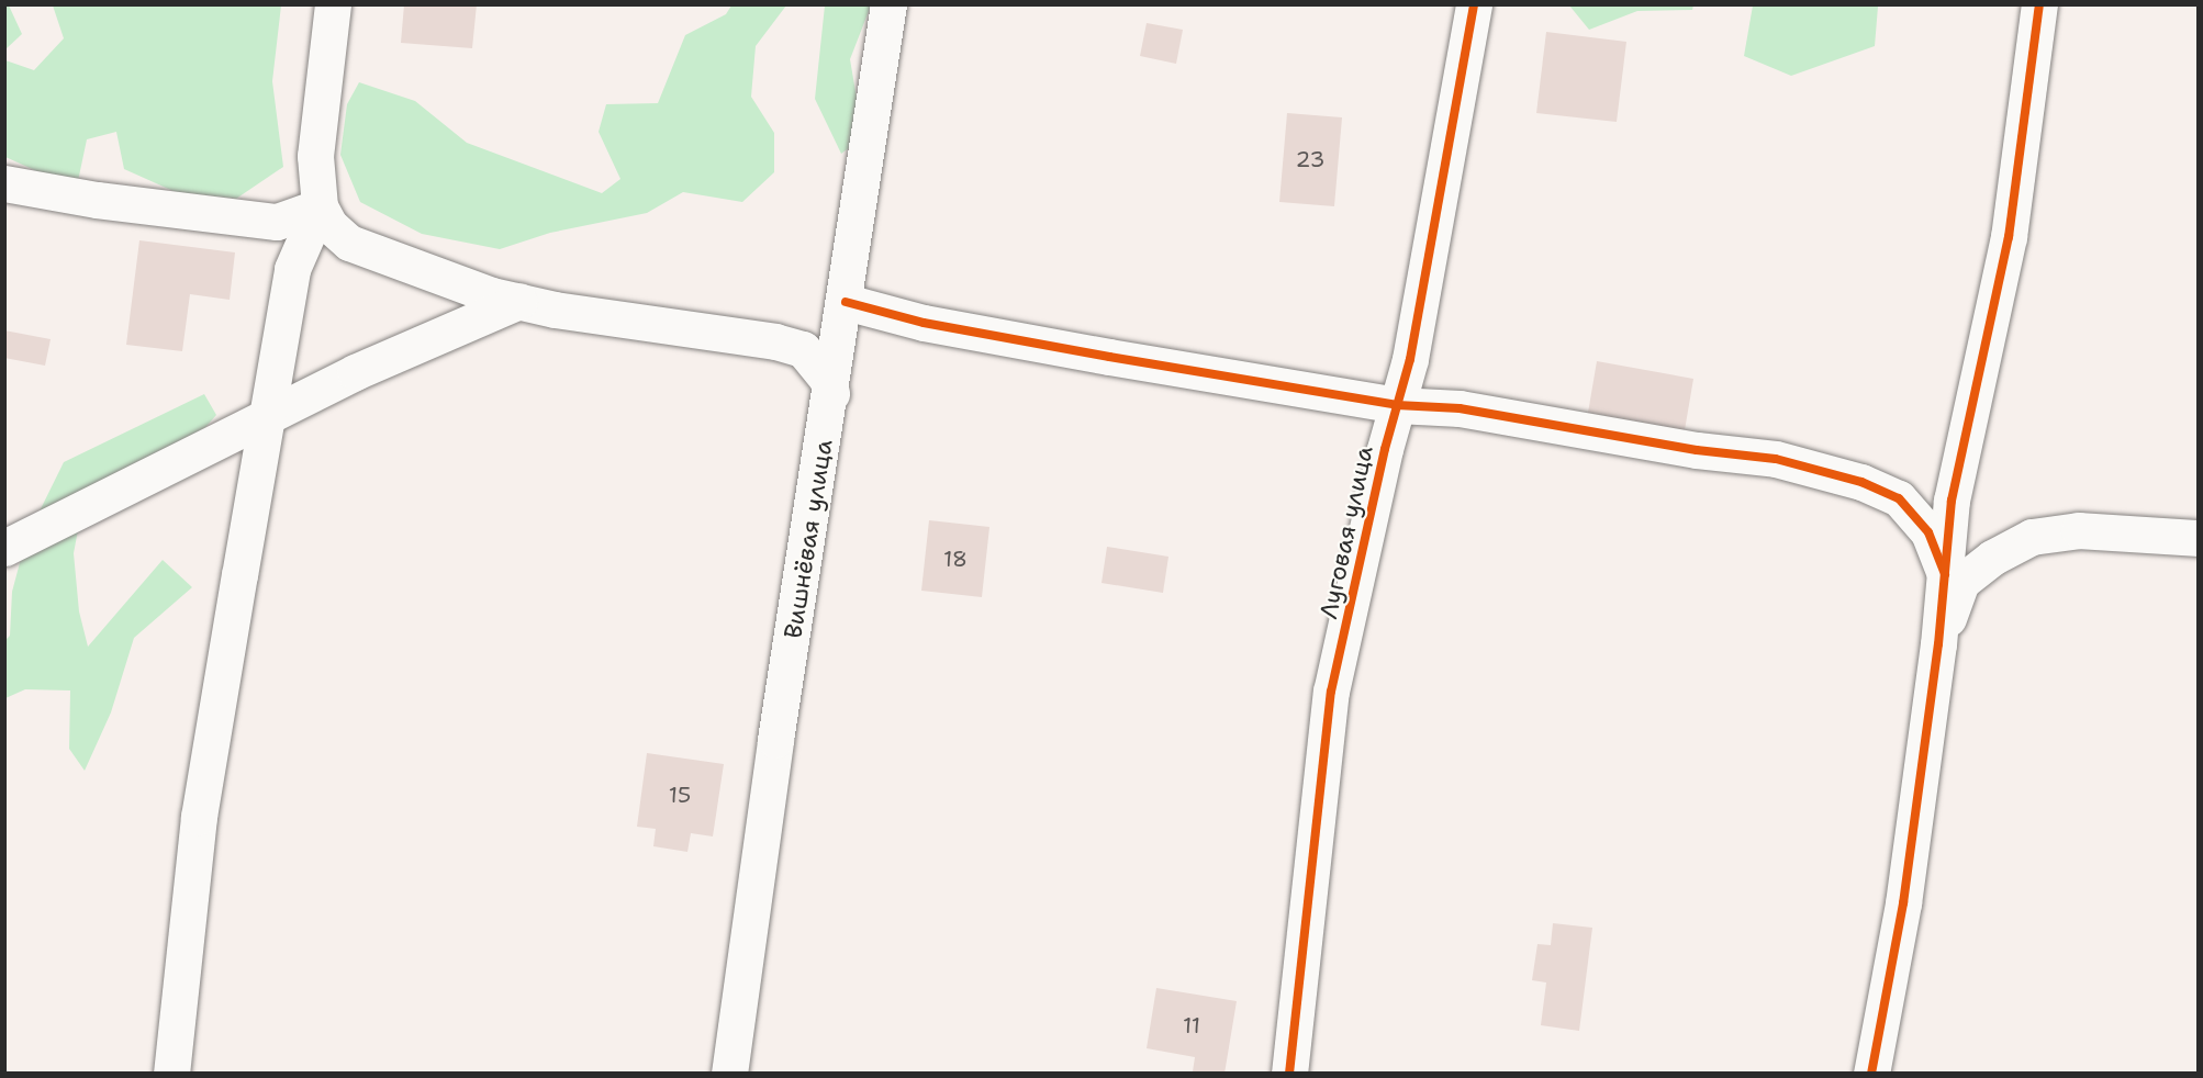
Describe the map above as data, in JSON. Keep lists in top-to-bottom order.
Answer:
{
  "streets": {
    "street": ["Луговая улица", "Вишнёвая улица"]
  },
  "house_numbers": [
    "23",
    "18",
    "15",
    "11"
  ]
}
